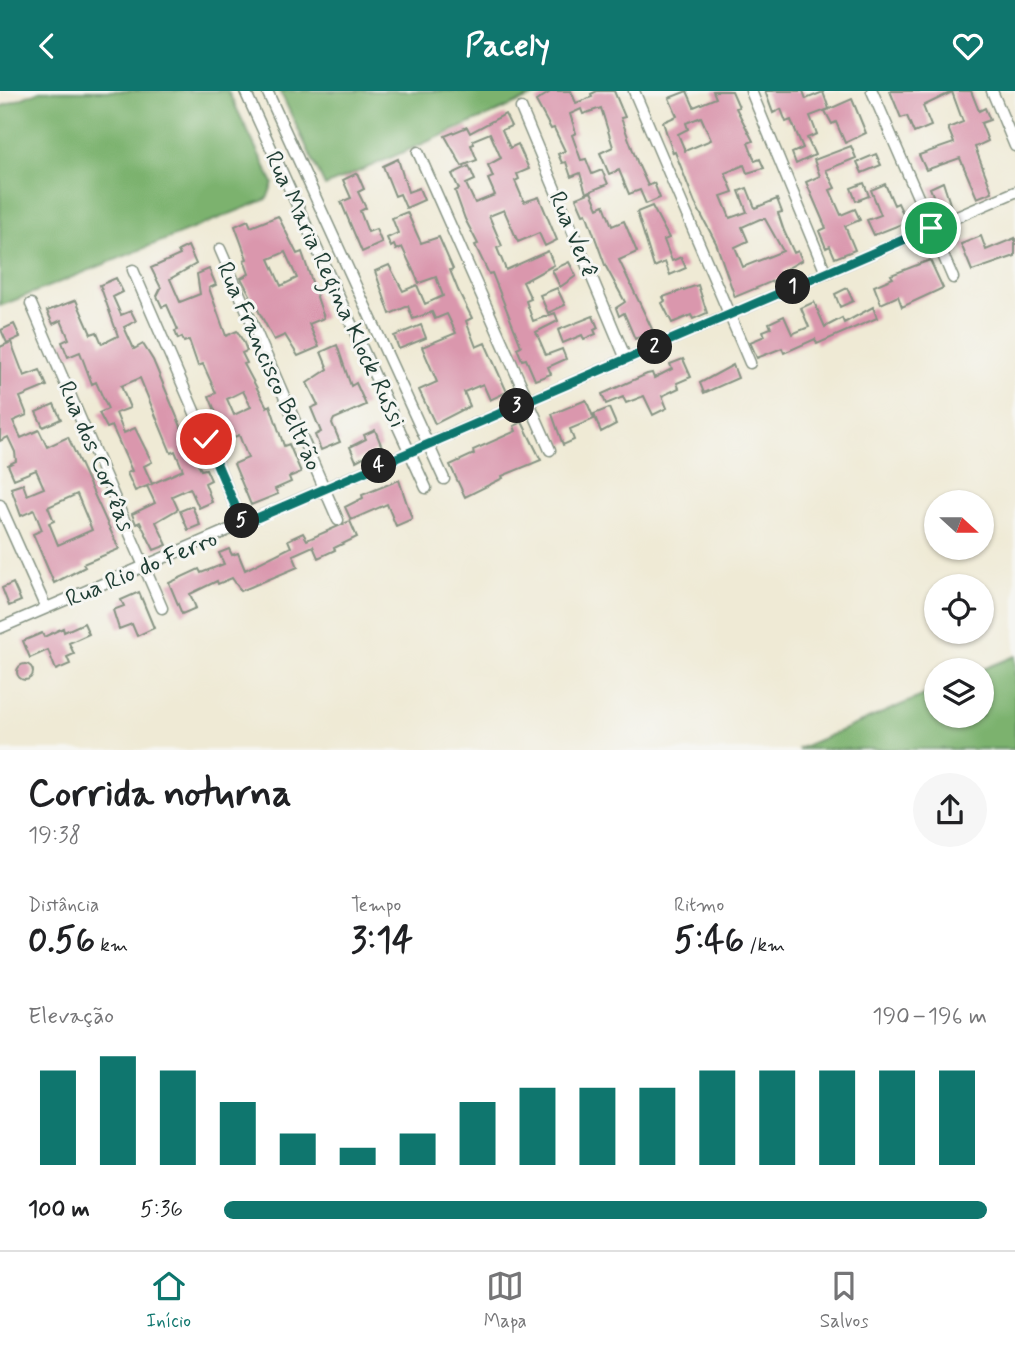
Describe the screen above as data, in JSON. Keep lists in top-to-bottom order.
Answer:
{
  "streets": {
    "street": [
      "Rua Verê",
      "Rua Maria Regina Klock Russi",
      "Rua Francisco Beltrão",
      "Rua dos Corrêas",
      "Rua Rio do Ferro"
    ]
  },
  "crossings": [
    ["Rua Verê", "Rua Rio do Ferro"],
    ["Rua Maria Regina Klock Russi", "Rua Rio do Ferro"],
    ["Rua Francisco Beltrão", "Rua Rio do Ferro"],
    ["Rua dos Corrêas", "Rua Rio do Ferro"]
  ],
  "north": "right",
  "page": {
    "header": "Pacely",
    "pins": [
      "1",
      "2",
      "3",
      "4",
      "5"
    ],
    "heading": ["Corrida noturna", "19:38"],
    "stats": [
      ["Distância", "0.56 km"],
      ["Tempo", "3:14"],
      ["Ritmo", "5:46 /km"]
    ],
    "chart": ["Elevação", "190–196 m"],
    "list": [
      {
        "name": "100 m",
        "note": "5:36"
      }
    ],
    "tabs": ["Início", "Mapa", "Salvos"]
  }
}
